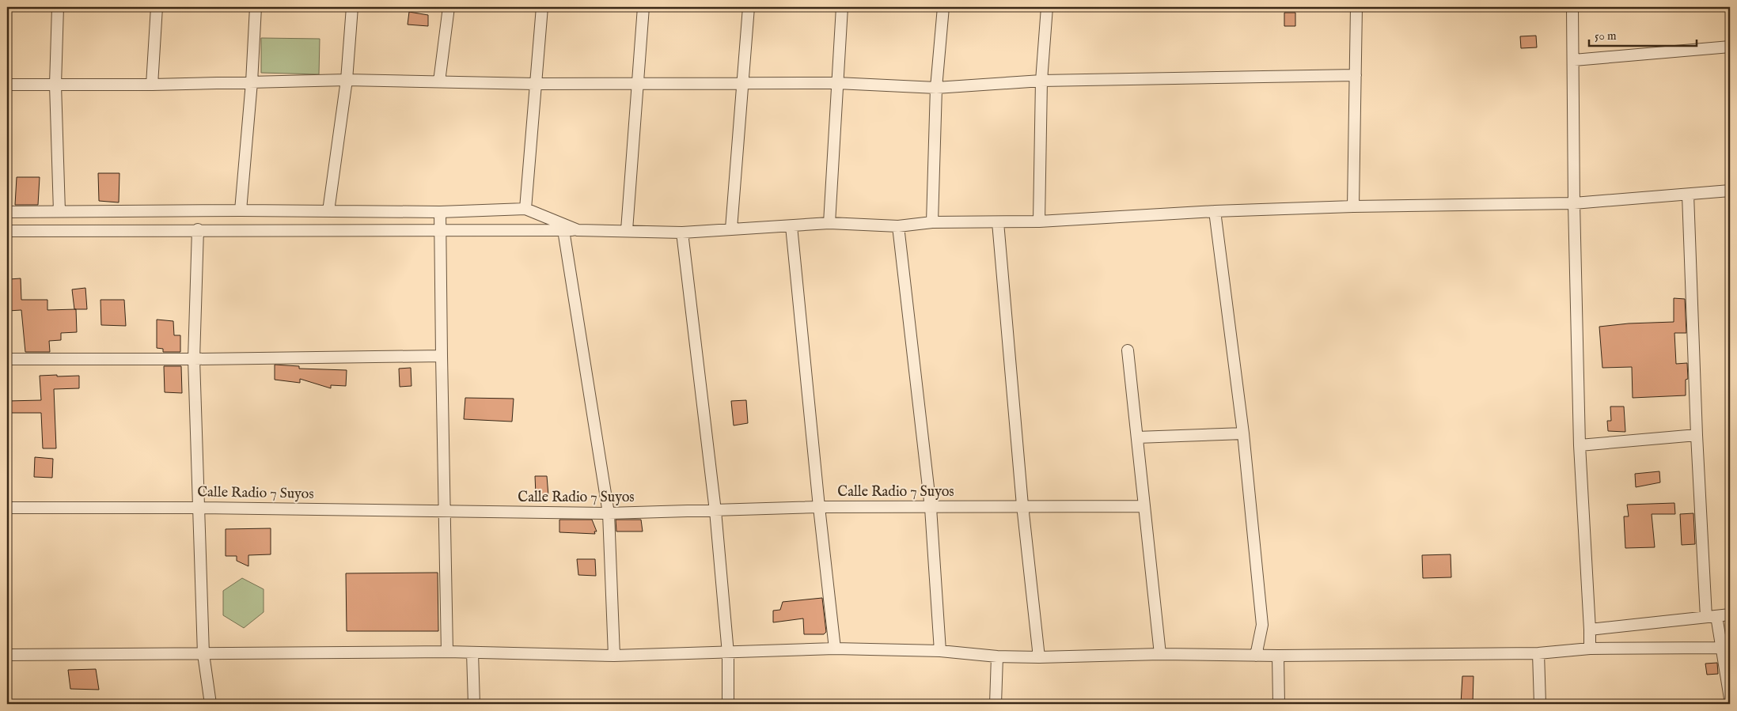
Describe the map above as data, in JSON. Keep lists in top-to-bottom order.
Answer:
{
  "streets": {
    "street": ["Calle Radio 7 Suyos"]
  },
  "scale_bar": "50 m"
}
